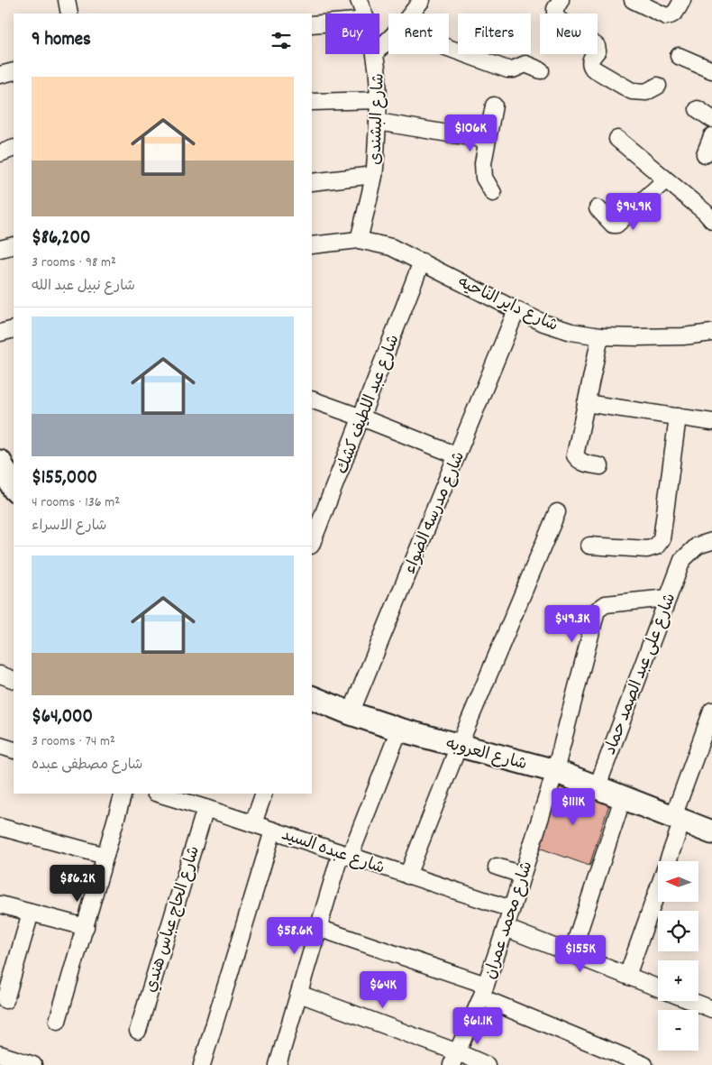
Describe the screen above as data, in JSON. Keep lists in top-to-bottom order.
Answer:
{
  "streets": {
    "street": [
      "شارع البشندى",
      "شارع داير الناحيه",
      "شارع عبد اللطيف كشك",
      "شارع مدرسه الضواء",
      "شارع على عبد الصمد حماد",
      "شارع العروبه",
      "شارع عبده السيد",
      "شارع الحاج عباس هندي",
      "شارع محمد عمران"
    ]
  },
  "crossings": [
    ["شارع البشندى", "شارع داير الناحيه"],
    ["شارع داير الناحيه", "شارع عبد اللطيف كشك"],
    ["شارع داير الناحيه", "شارع مدرسه الضواء"],
    ["شارع مدرسه الضواء", "شارع العروبه"],
    ["شارع على عبد الصمد حماد", "شارع العروبه"],
    ["شارع على عبد الصمد حماد", "شارع محمد عمران"],
    ["شارع العروبه", "شارع محمد عمران"],
    ["شارع عبده السيد", "شارع الحاج عباس هندي"],
    ["شارع عبده السيد", "شارع محمد عمران"]
  ],
  "north": "left",
  "page": {
    "chip": [
      "Buy",
      "Rent",
      "Filters",
      "New"
    ],
    "heading": "9 homes",
    "list": [
      {
        "name": "$86,200",
        "note": "3 rooms · 98 m² · شارع نبيل عبد الله"
      },
      {
        "name": "$155,000",
        "note": "4 rooms · 136 m² · شارع الاسراء"
      },
      {
        "name": "$64,000",
        "note": "3 rooms · 74 m² · شارع مصطفى عبده"
      }
    ],
    "price": [
      "$106K",
      "$94.9K",
      "$49.3K",
      "$111K",
      "$86.2K",
      "$58.6K",
      "$155K",
      "$64K",
      "$61.1K"
    ],
    "map_buttons": ["+", "−"]
  }
}
